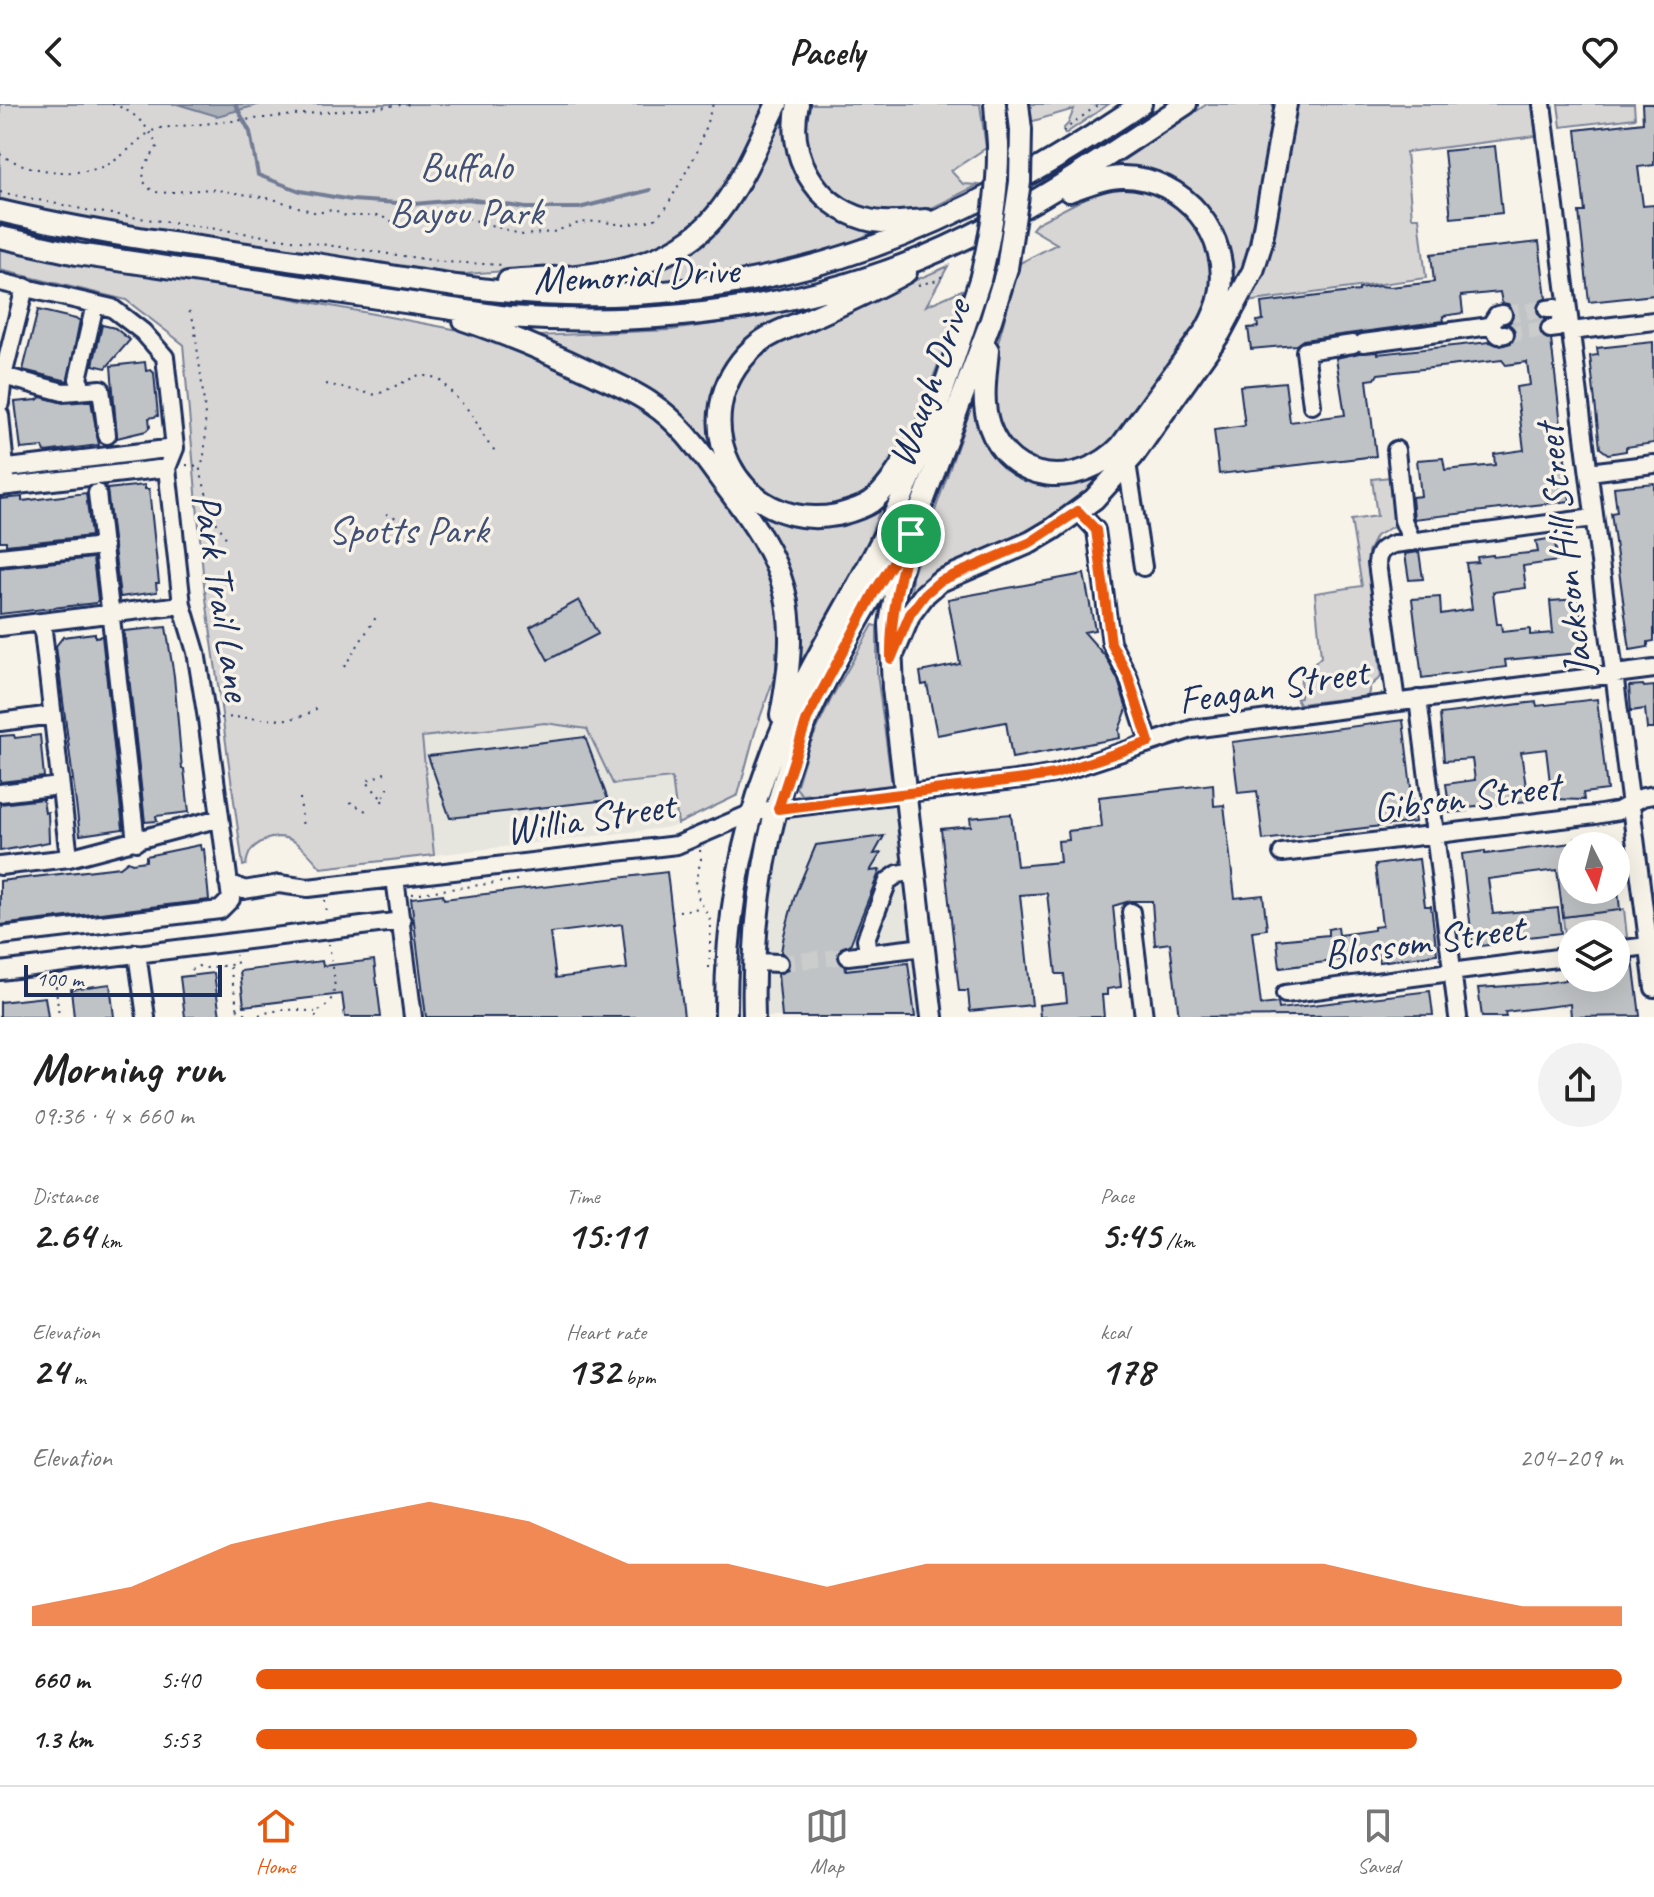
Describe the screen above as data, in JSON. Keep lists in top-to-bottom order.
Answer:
{
  "streets": {
    "main road": ["Memorial Drive", "Waugh Drive"],
    "street": [
      "Jackson Hill Street",
      "Park Trail Lane",
      "Feagan Street",
      "Gibson Street",
      "Willia Street",
      "Blossom Street"
    ]
  },
  "crossings": [
    ["Waugh Drive", "Feagan Street"],
    ["Waugh Drive", "Willia Street"],
    ["Jackson Hill Street", "Feagan Street"],
    ["Jackson Hill Street", "Gibson Street"],
    ["Park Trail Lane", "Willia Street"],
    ["Feagan Street", "Willia Street"]
  ],
  "parks": ["Buffalo Bayou Park", "Spotts Park"],
  "scale_bar": "100 m",
  "north": "bottom",
  "page": {
    "header": "Pacely",
    "scale": "100 m",
    "heading": ["Morning run", "09:36 · 4 × 660 m"],
    "stats": [
      ["Distance", "2.64 km"],
      ["Time", "15:11"],
      ["Pace", "5:45 /km"],
      ["Elevation", "24 m"],
      ["Heart rate", "132 bpm"],
      ["kcal", "178"]
    ],
    "chart": ["Elevation", "204–209 m"],
    "list": [
      {
        "name": "660 m",
        "note": "5:40"
      },
      {
        "name": "1.3 km",
        "note": "5:53"
      }
    ],
    "tabs": ["Home", "Map", "Saved"]
  }
}
